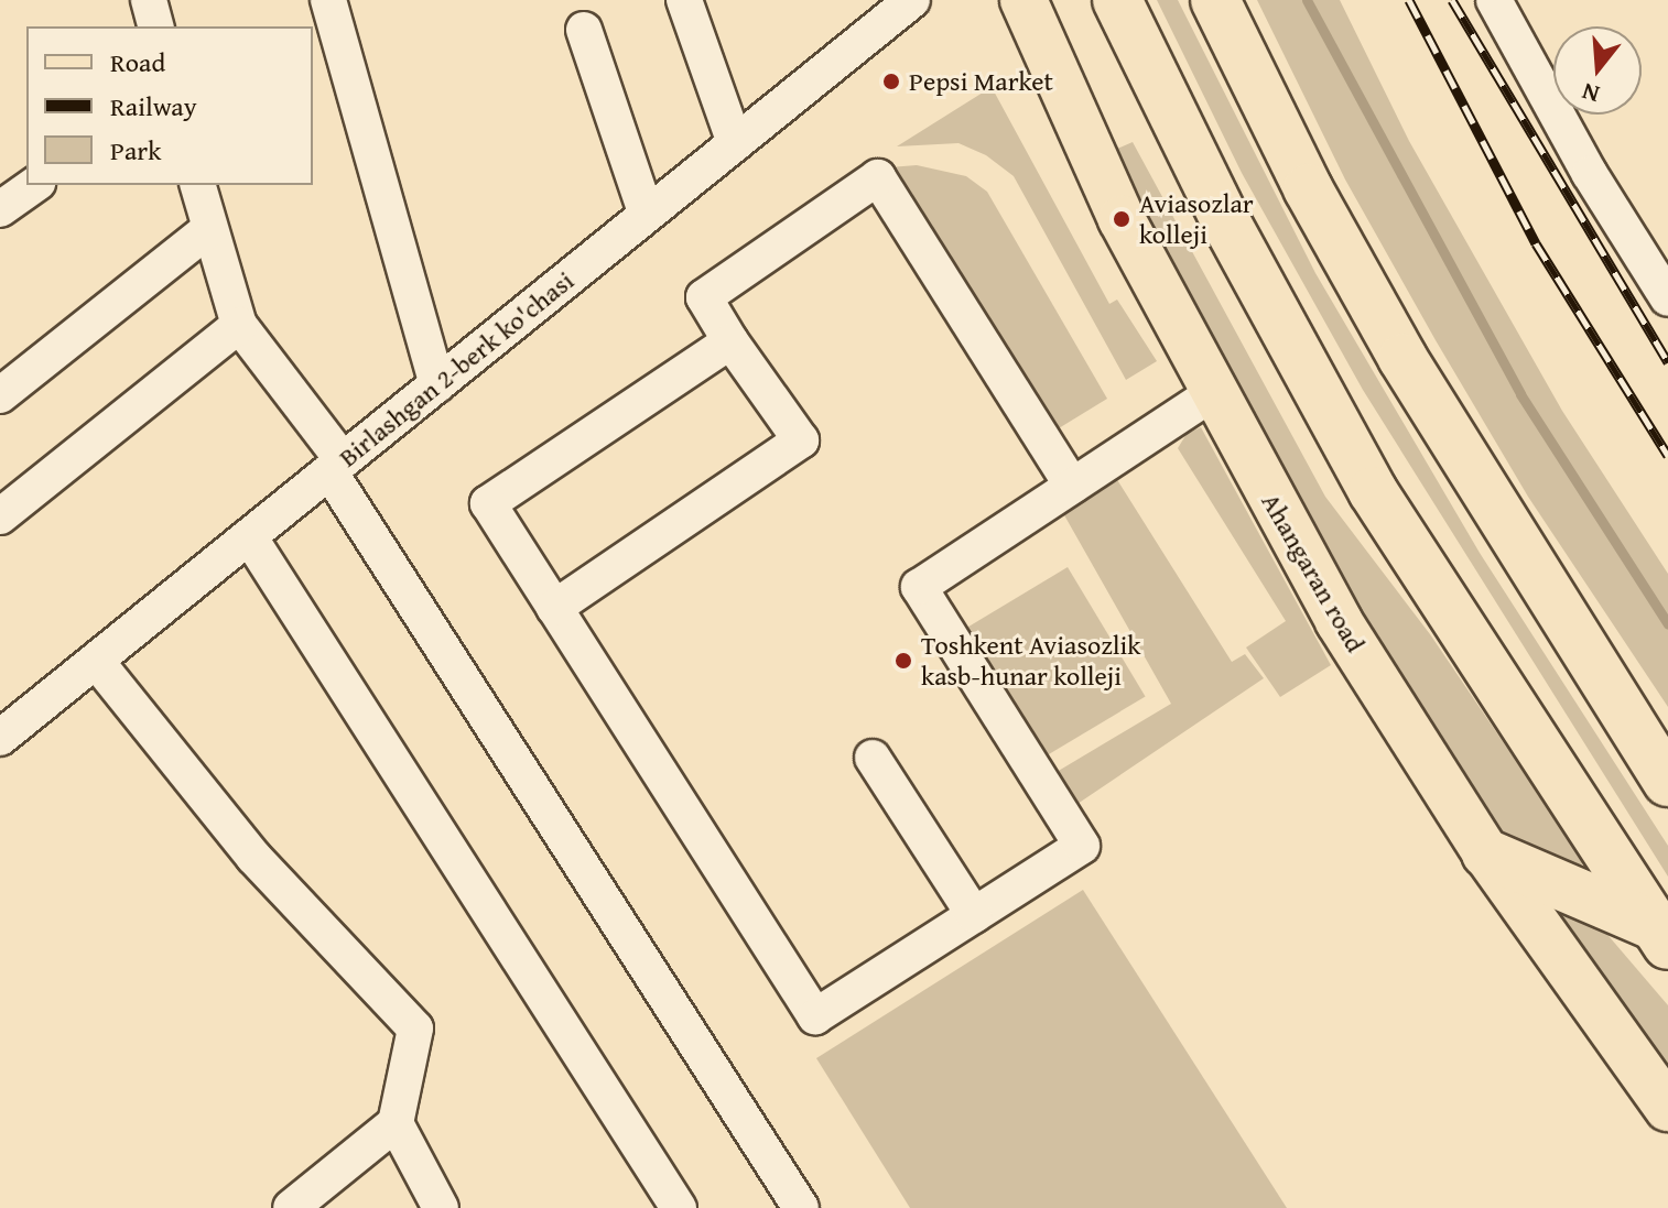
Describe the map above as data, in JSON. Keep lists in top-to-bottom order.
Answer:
{
  "streets": {
    "main road": ["Ahangaran road"],
    "street": ["Birlashgan 2-berk ko'chasi"]
  },
  "places": ["Pepsi Market", "Aviasozlar kolleji", "Toshkent Aviasozlik kasb-hunar kolleji"],
  "legend": ["Road", "Railway", "Park"],
  "north": "bottom"
}
